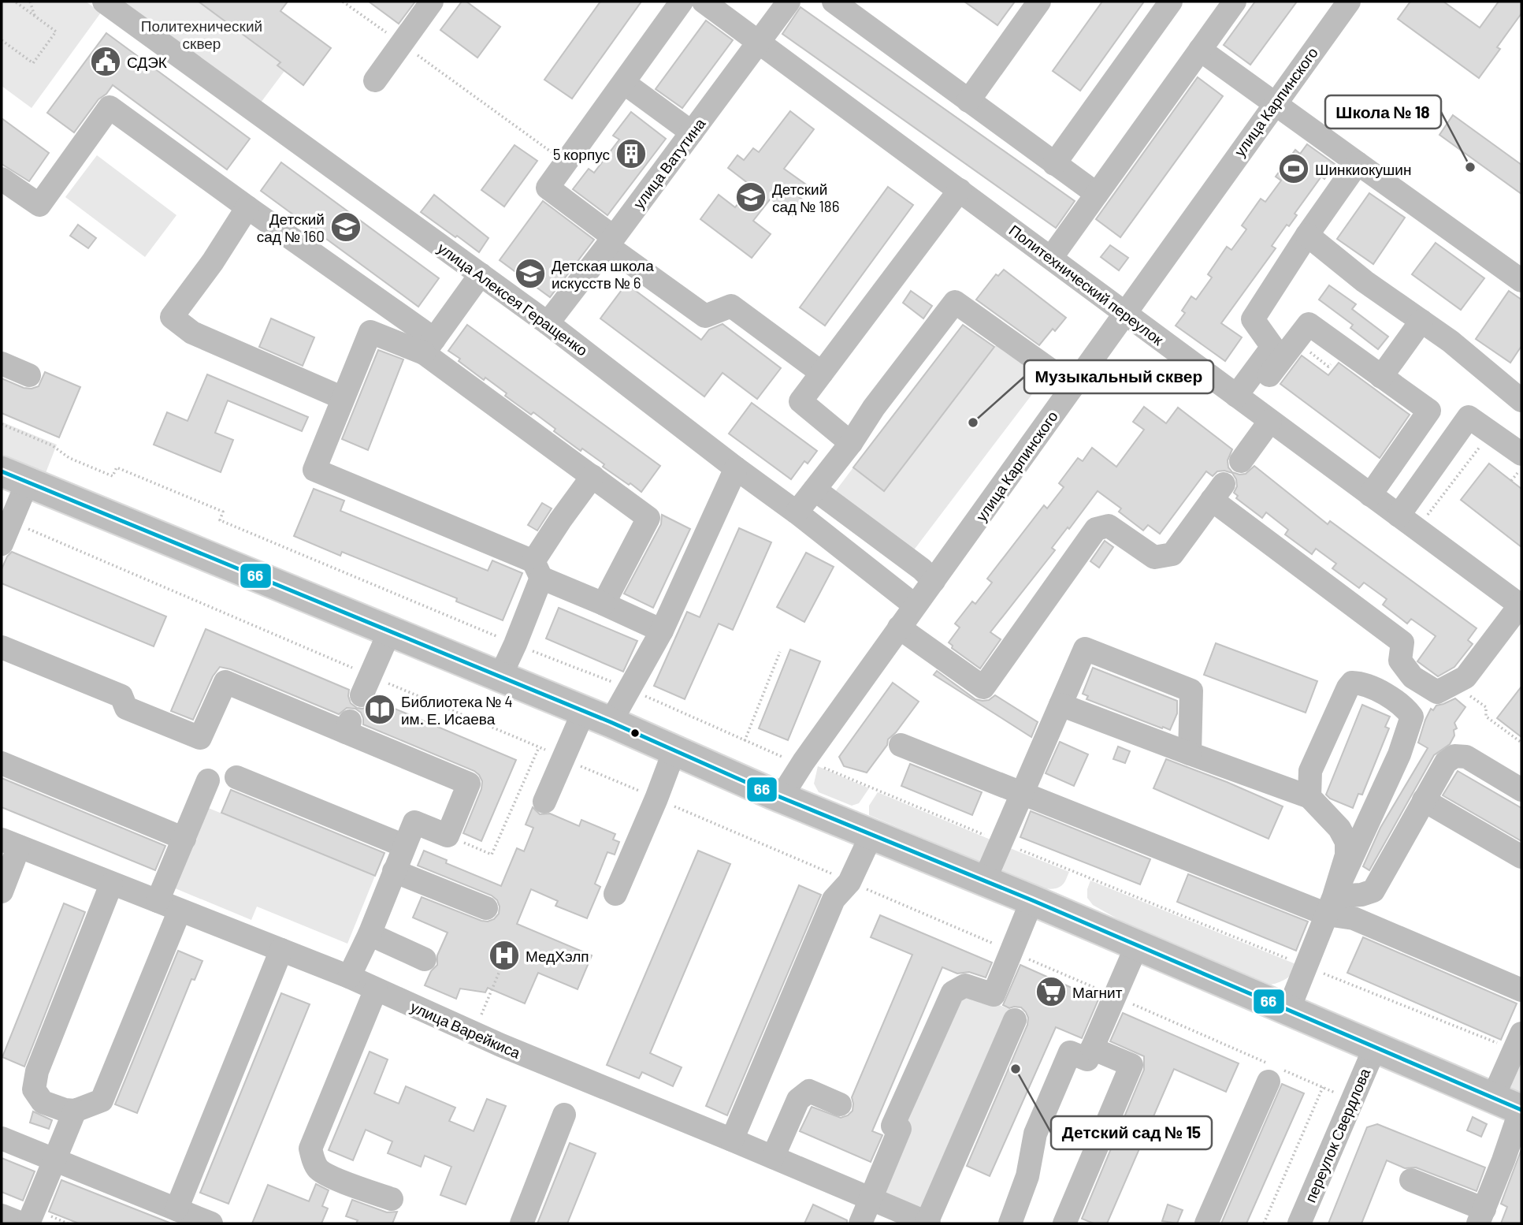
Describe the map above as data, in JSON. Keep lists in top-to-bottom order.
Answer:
{
  "streets": {
    "street": [
      "улица Карпинского",
      "улица Ватутина",
      "Политехнический переулок",
      "улица Алексея Геращенко",
      "улица Варейкиса",
      "переулок Свердлова"
    ]
  },
  "crossings": [
    ["улица Карпинского", "Политехнический переулок"],
    ["улица Карпинского", "улица Алексея Геращенко"],
    ["улица Ватутина", "Политехнический переулок"],
    ["улица Ватутина", "улица Алексея Геращенко"]
  ],
  "parks": ["Политехнический сквер"],
  "places": {
    "public building": ["СДЭК"],
    "building": ["5 корпус"],
    "other": ["Школа № 18", "Музыкальный сквер", "Детский сад № 15"],
    "sports": ["Шинкиокушин"],
    "school or university": ["Детский сад № 186", "Детский сад № 160", "Детская школа искусств № 6"],
    "library": ["Библиотека № 4 им. Е. Исаева"],
    "hospital": ["МедХэлп"],
    "supermarket": ["Магнит"]
  },
  "lines": ["transit line 66"]
}
